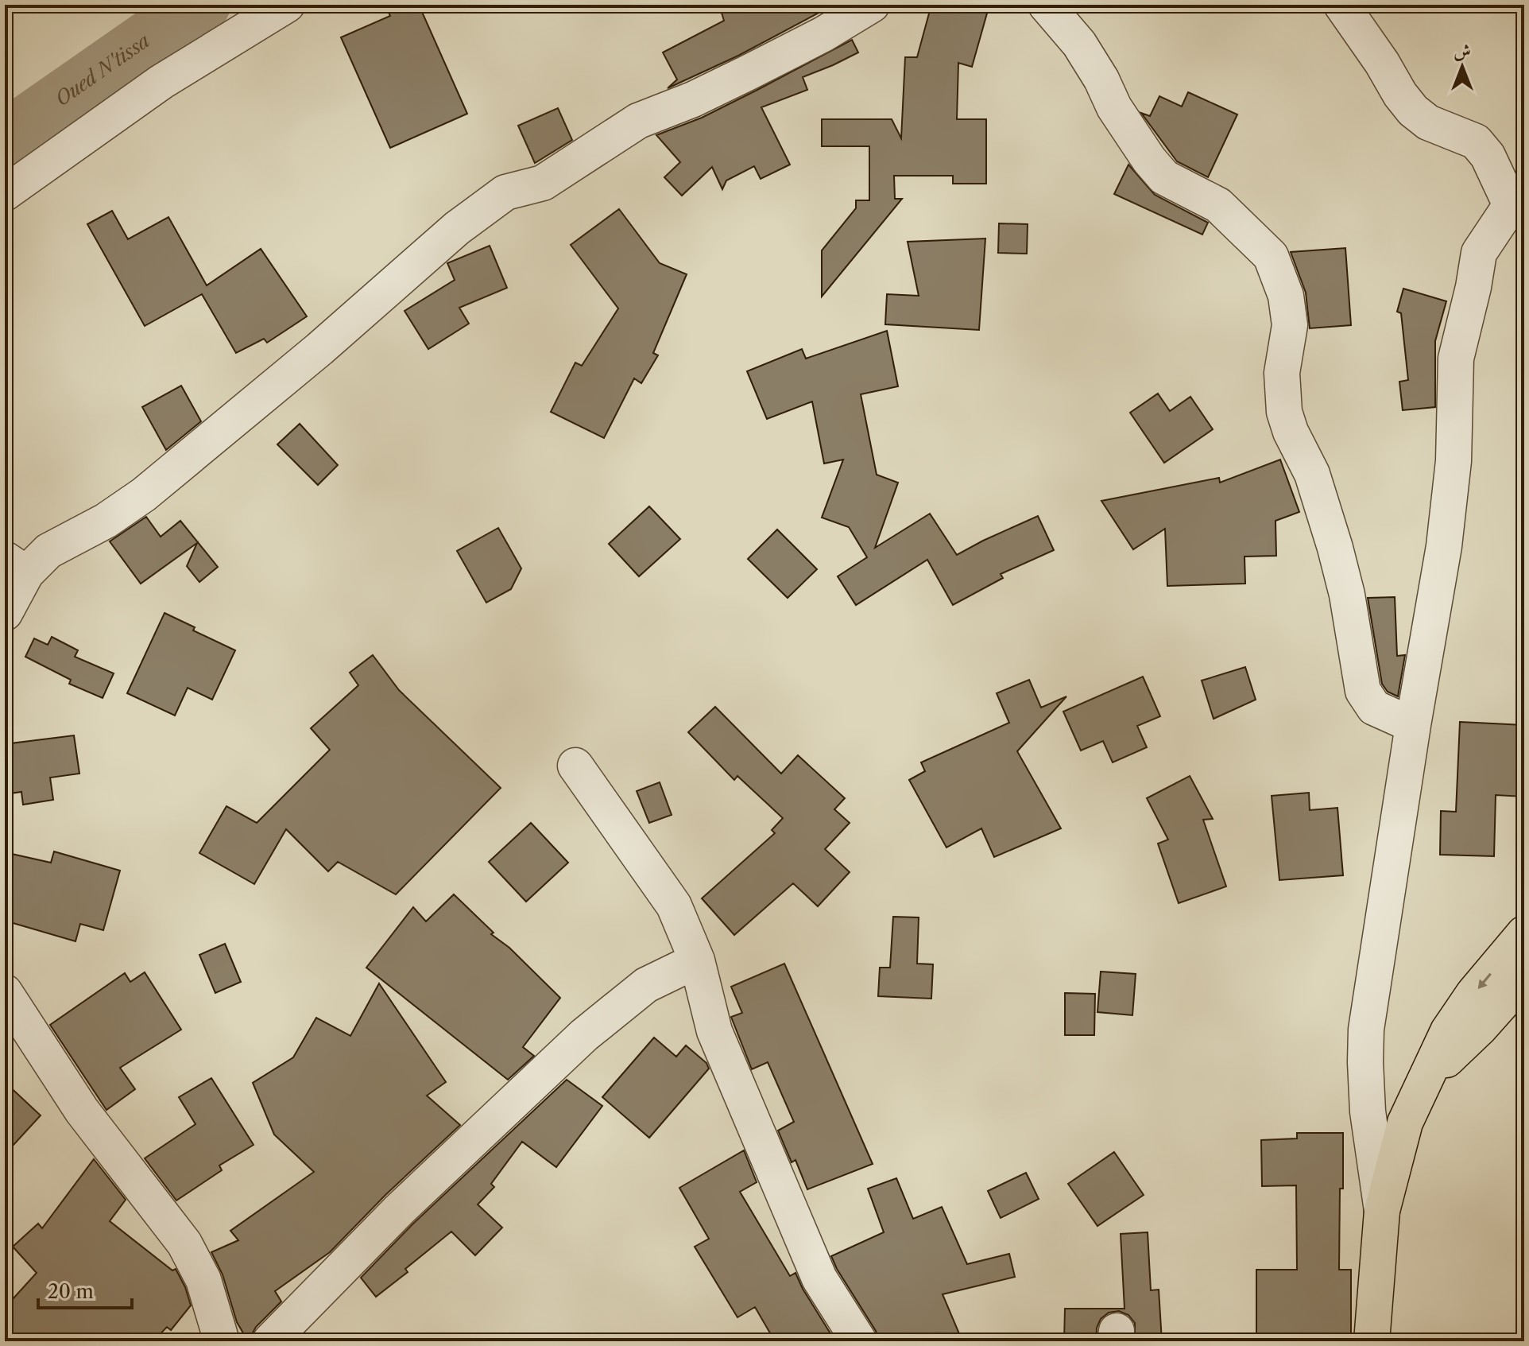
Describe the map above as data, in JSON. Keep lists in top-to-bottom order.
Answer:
{
  "water": ["Oued N'tissa"],
  "scale_bar": "20 m",
  "north": "top"
}
